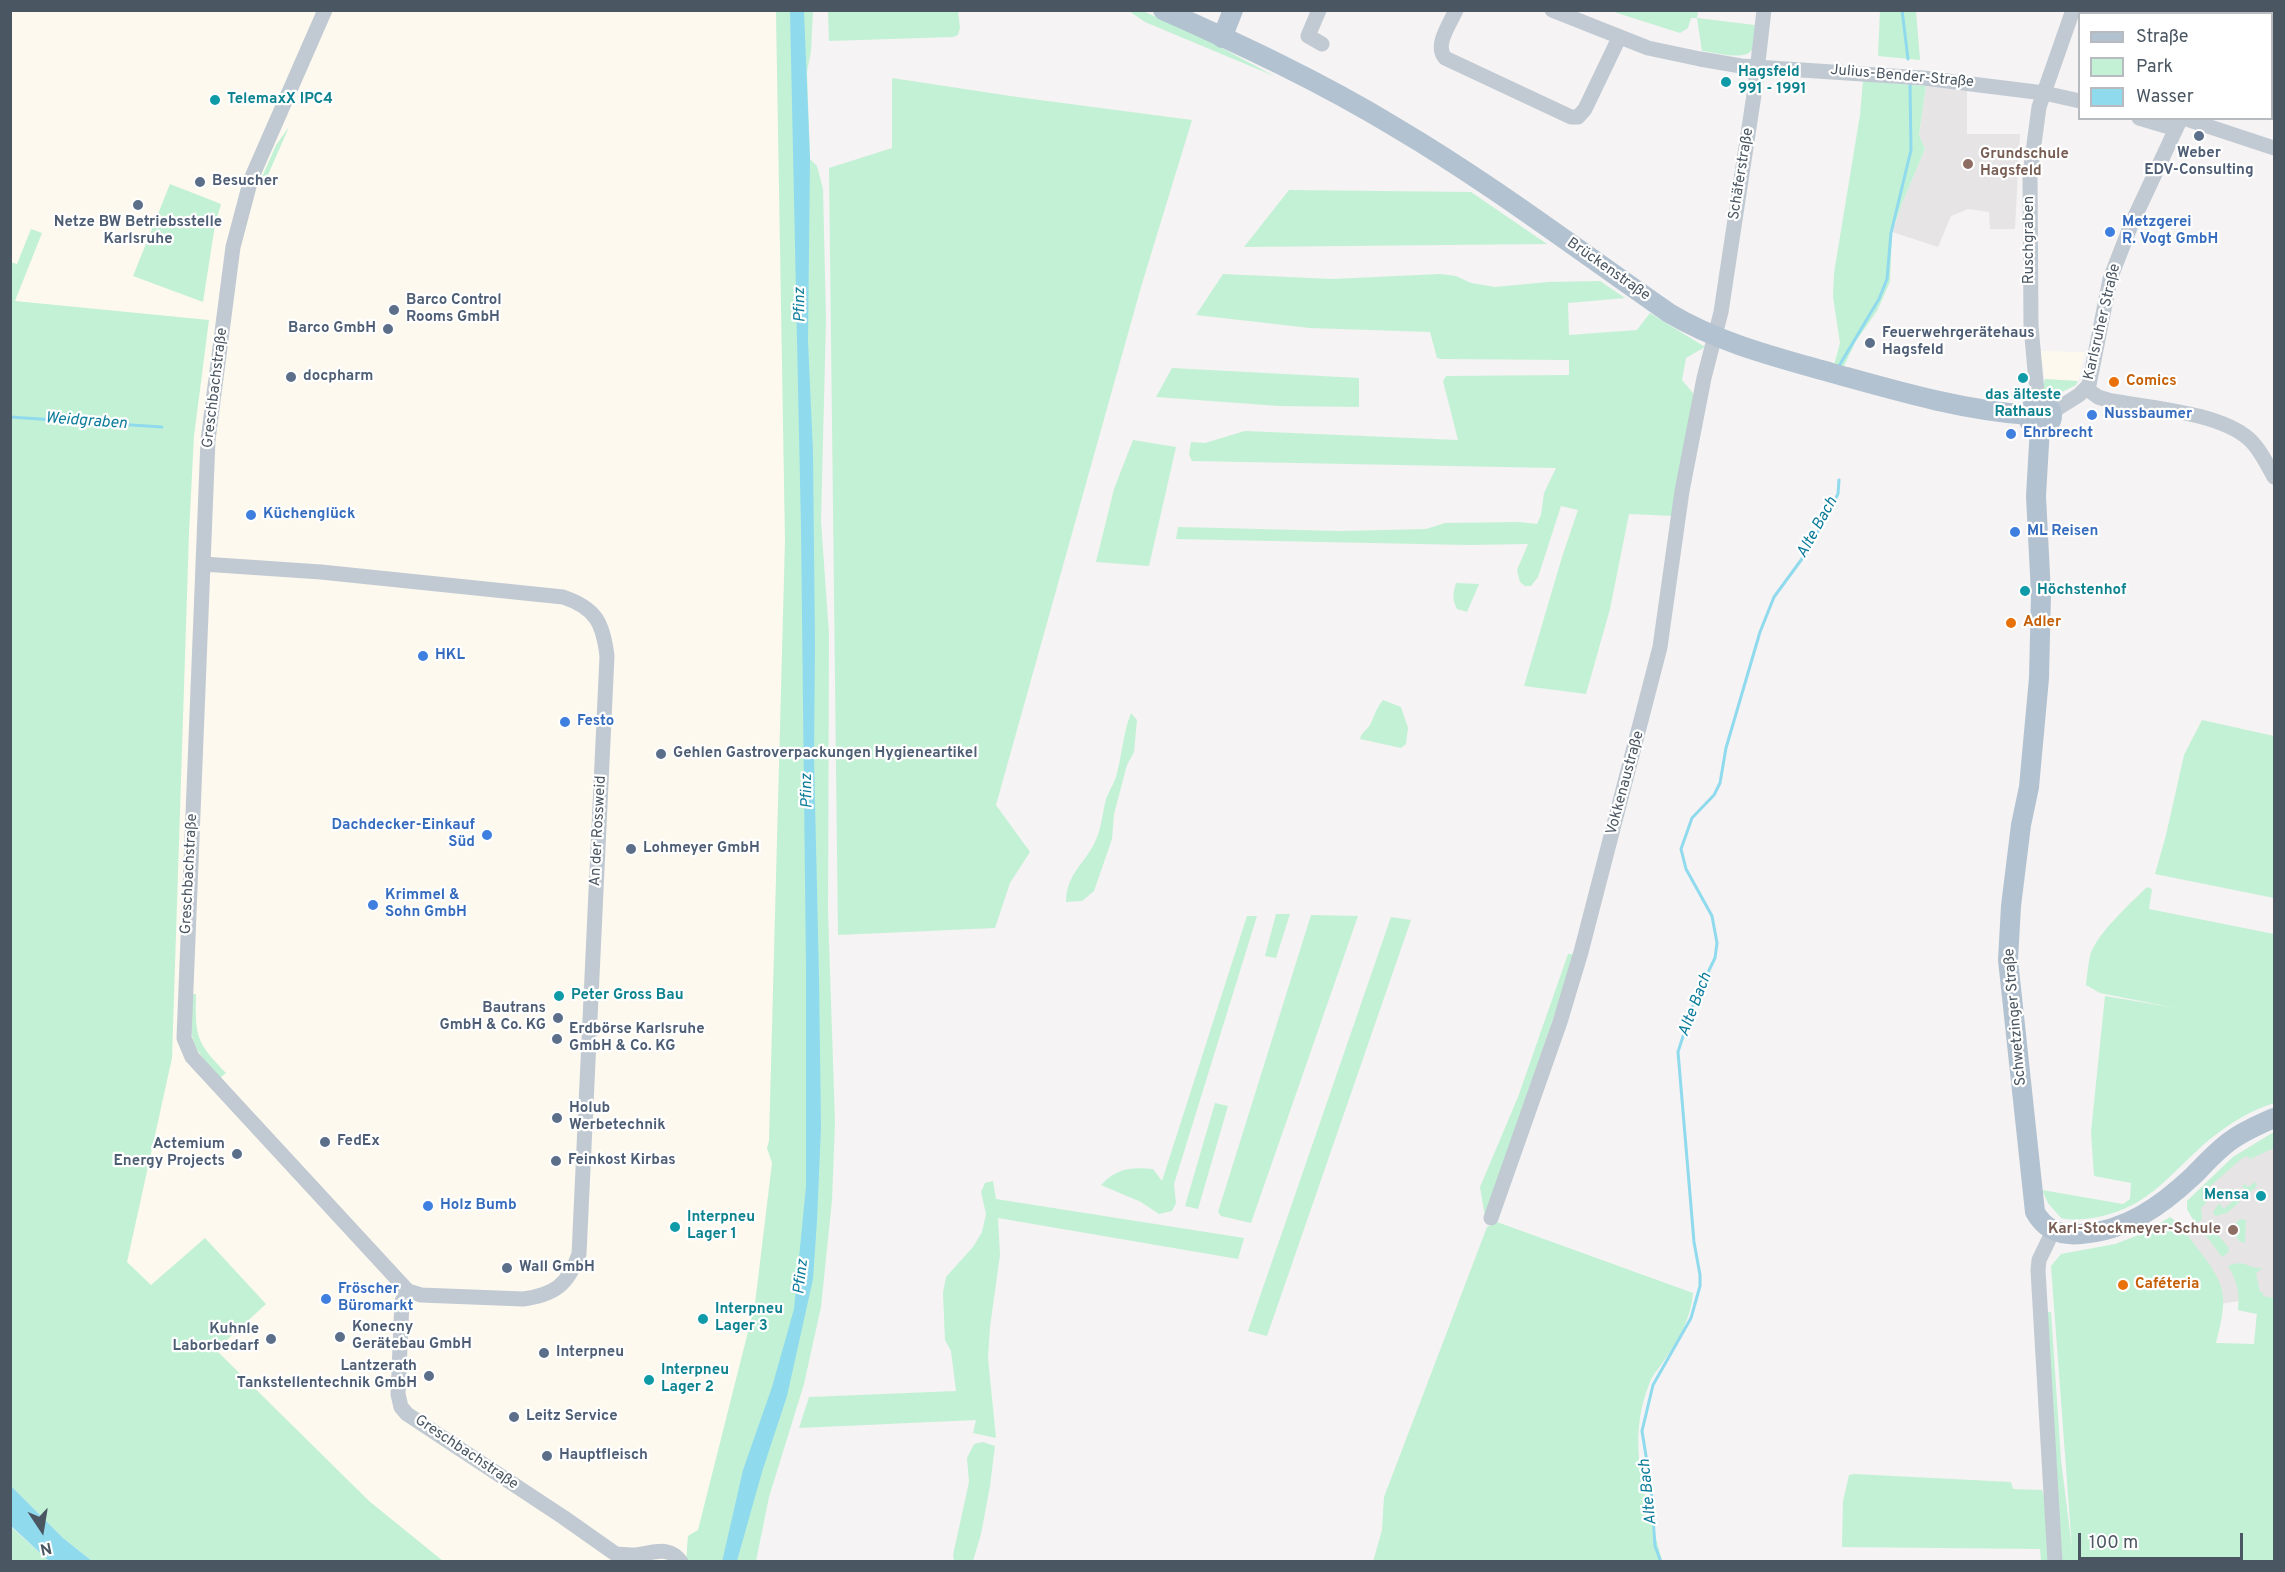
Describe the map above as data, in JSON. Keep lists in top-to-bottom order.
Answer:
{
  "streets": {
    "main road": ["Brückenstraße", "Schwetzinger Straße"],
    "street": [
      "Julius-Bender-Straße",
      "Schäferstraße",
      "Ruschgraben",
      "Karlsruher Straße",
      "Greschbachstraße",
      "Vokkenaustraße",
      "An der Rossweid"
    ]
  },
  "crossings": [
    ["Julius-Bender-Straße", "Schäferstraße"],
    ["Julius-Bender-Straße", "Ruschgraben"],
    ["Schäferstraße", "Brückenstraße"],
    ["Schäferstraße", "Vokkenaustraße"],
    ["Ruschgraben", "Brückenstraße"],
    ["Ruschgraben", "Karlsruher Straße"],
    ["Ruschgraben", "Schwetzinger Straße"],
    ["Brückenstraße", "Karlsruher Straße"],
    ["Brückenstraße", "Vokkenaustraße"],
    ["Brückenstraße", "Schwetzinger Straße"],
    ["Karlsruher Straße", "Schwetzinger Straße"],
    ["Greschbachstraße", "An der Rossweid"]
  ],
  "water": ["Pfinz", "Weidgraben", "Alte Bach"],
  "places": [
    "Hagsfeld 991 - 1991",
    "TelemaxX IPC4",
    "Weber EDV-Consulting",
    "Grundschule Hagsfeld",
    "Besucher",
    "Netze BW Betriebsstelle Karlsruhe",
    "Metzgerei R. Vogt GmbH",
    "Barco Control Rooms GmbH",
    "Barco GmbH",
    "Feuerwehrgerätehaus Hagsfeld",
    "docpharm",
    "das älteste Rathaus",
    "Comics",
    "Nussbaumer",
    "Ehrbrecht",
    "Küchenglück",
    "ML Reisen",
    "Höchstenhof",
    "Adler",
    "HKL",
    "Festo",
    "Gehlen Gastroverpackungen Hygieneartikel",
    "Dachdecker-Einkauf Süd",
    "Lohmeyer GmbH",
    "Krimmel & Sohn GmbH",
    "Peter Gross Bau",
    "Bautrans GmbH & Co. KG",
    "Erdbörse Karlsruhe GmbH & Co. KG",
    "Holub Werbetechnik",
    "FedEx",
    "Actemium Energy Projects",
    "Feinkost Kirbas",
    "Mensa",
    "Holz Bumb",
    "Interpneu Lager 1",
    "Karl-Stockmeyer-Schule",
    "Wall GmbH",
    "Caféteria",
    "Fröscher Büromarkt",
    "Interpneu Lager 3",
    "Konecny Gerätebau GmbH",
    "Kuhnle Laborbedarf",
    "Interpneu",
    "Lantzerath Tankstellentechnik GmbH",
    "Interpneu Lager 2",
    "Leitz Service",
    "Hauptfleisch"
  ],
  "legend": ["Straße", "Park", "Wasser"],
  "scale_bar": "100 m",
  "north": "bottom"
}
